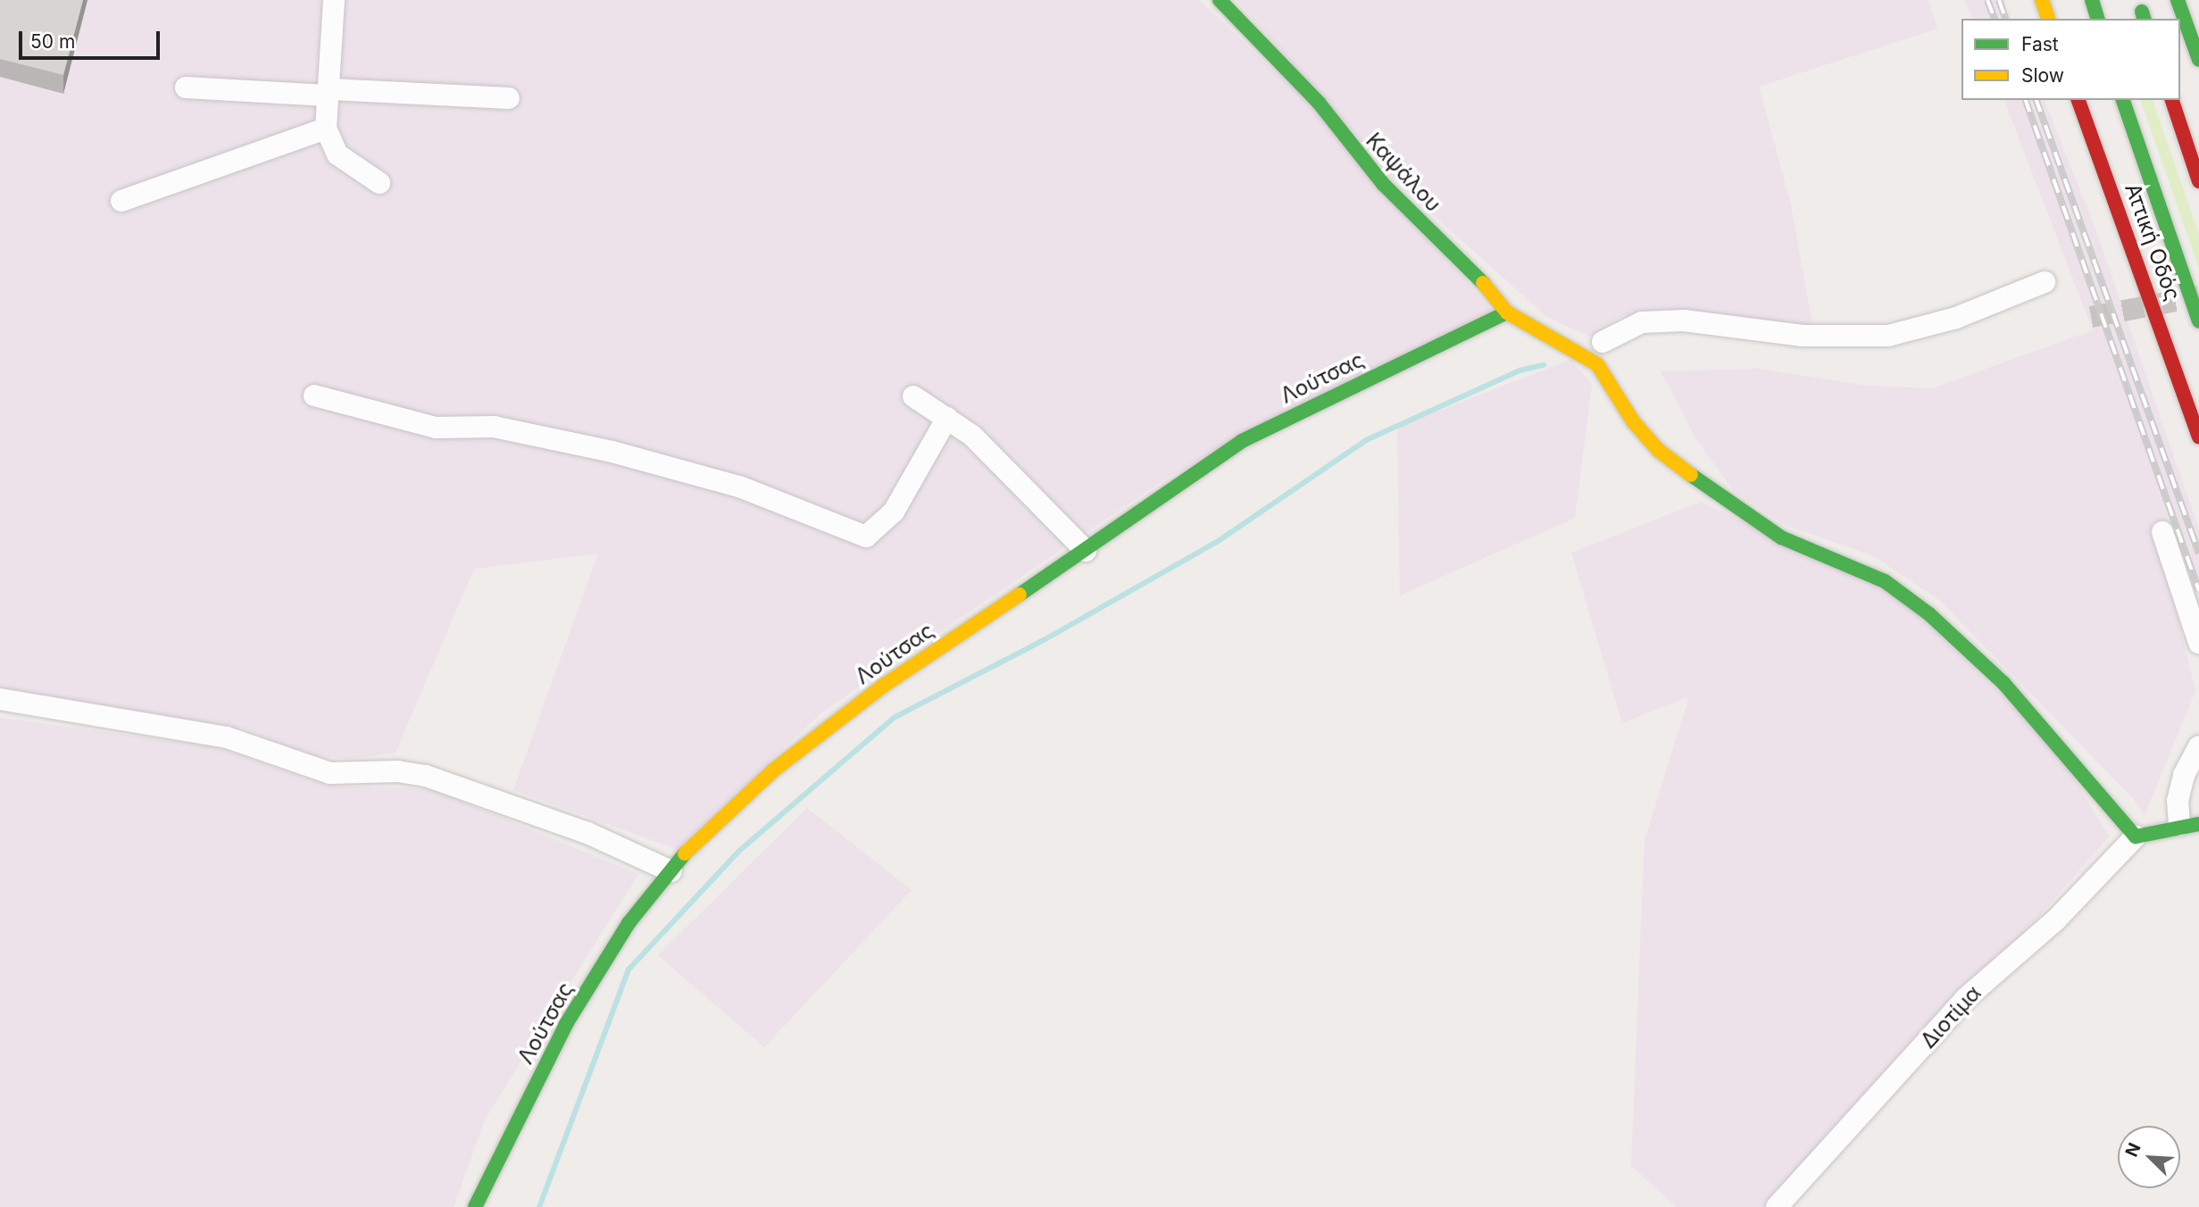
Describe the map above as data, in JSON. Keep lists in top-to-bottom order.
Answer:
{
  "streets": {
    "main road": ["Καψάλου", "Αττική Οδός", "Λούτσας"],
    "street": ["Διοτίμα"]
  },
  "crossings": [
    ["Καψάλου", "Λούτσας"],
    ["Καψάλου", "Διοτίμα"]
  ],
  "legend": ["Fast", "Slow"],
  "scale_bar": "50 m",
  "north": "top left"
}
